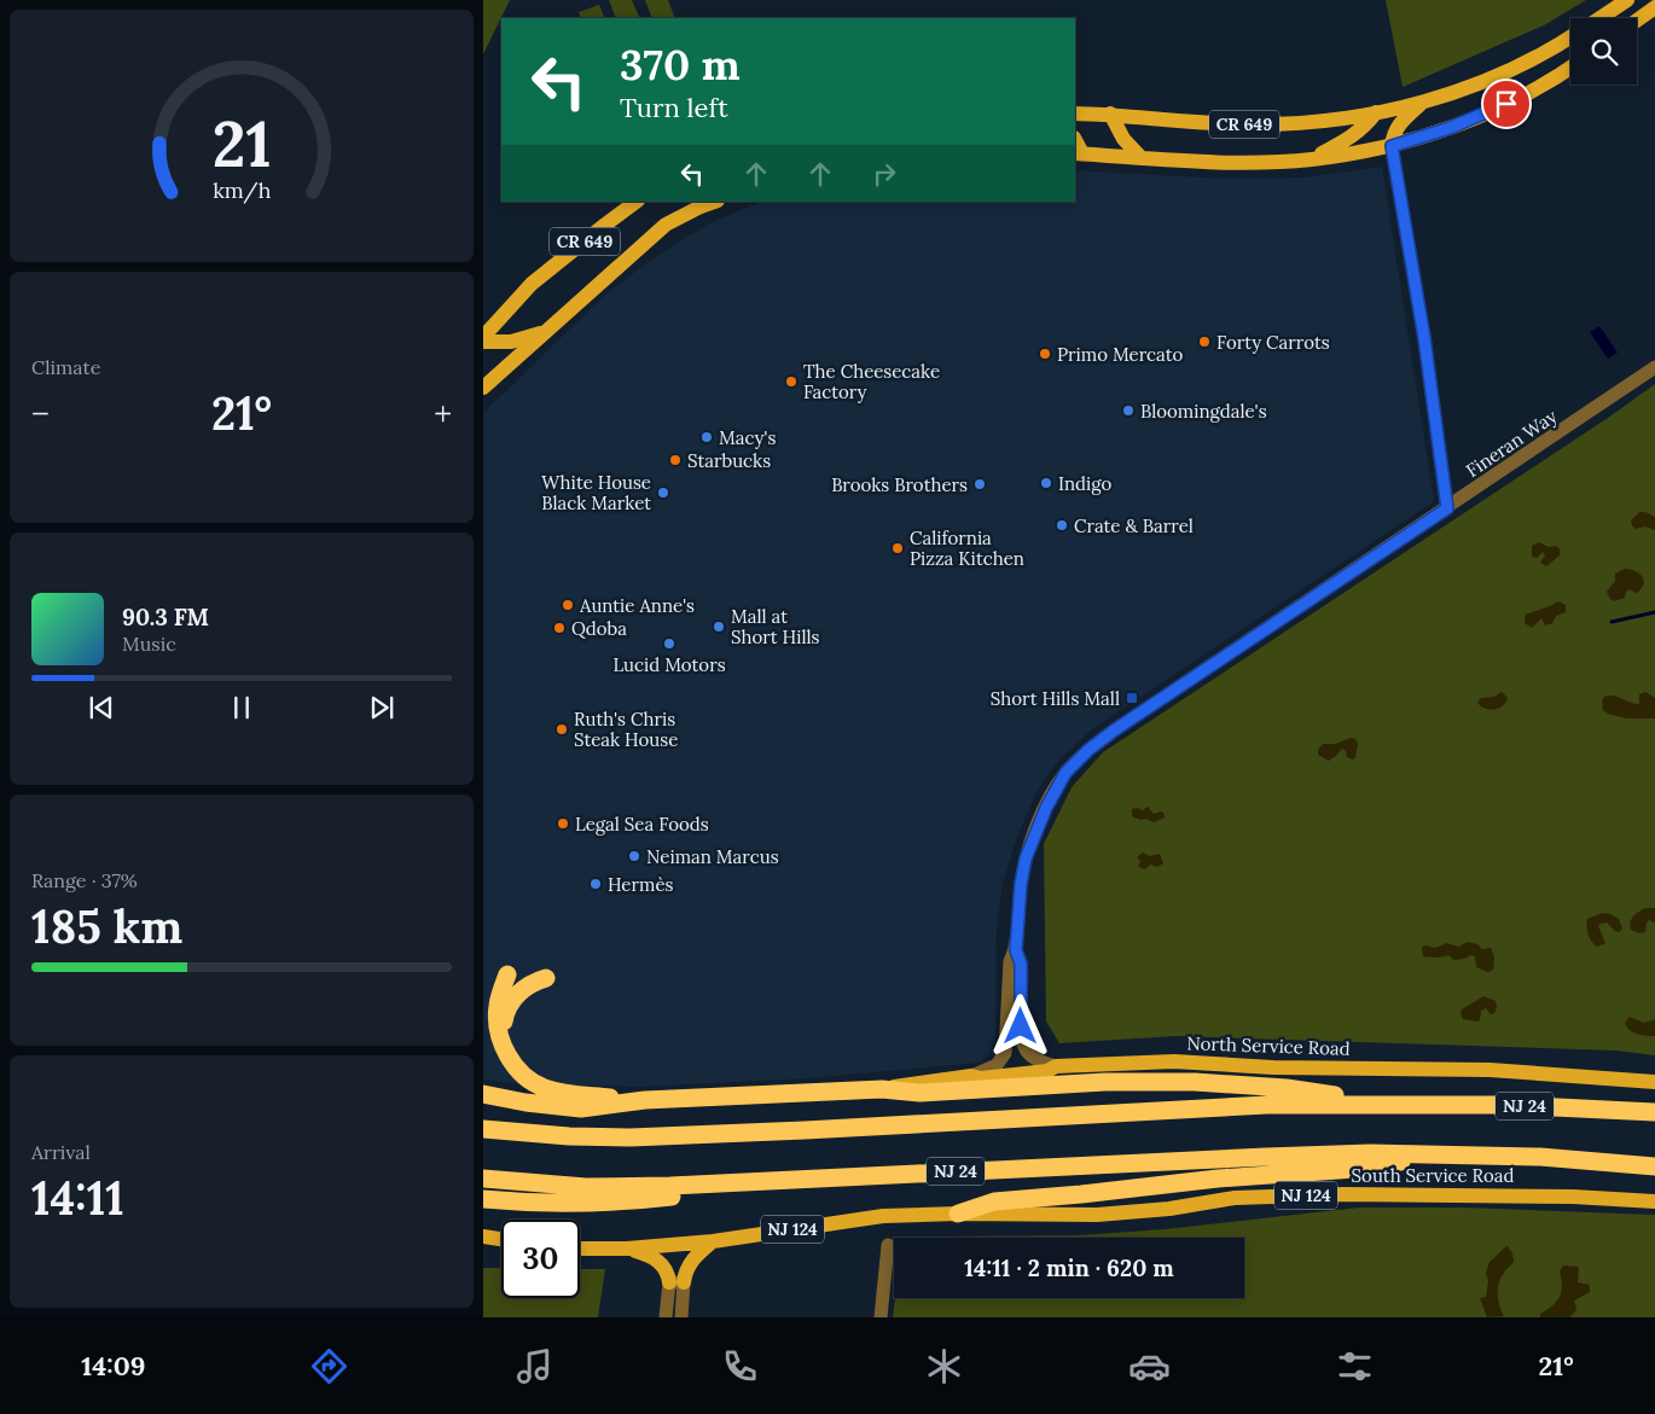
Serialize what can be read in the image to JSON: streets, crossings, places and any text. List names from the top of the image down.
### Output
{
  "streets": {
    "highway": ["NJ 24"],
    "main road": [
      "CR 649",
      "North Service Road",
      "South Service Road",
      "NJ 124"
    ],
    "street": ["Fineran Way"]
  },
  "crossings": [
    ["Fineran Way", "North Service Road"],
    ["South Service Road", "NJ 124"]
  ],
  "places": {
    "other": [
      "Forty Carrots",
      "Primo Mercato",
      "The Cheesecake Factory",
      "Bloomingdale's",
      "Macy's",
      "Starbucks",
      "Indigo",
      "Brooks Brothers",
      "White House Black Market",
      "Crate & Barrel",
      "California Pizza Kitchen",
      "Auntie Anne's",
      "Mall at Short Hills",
      "Qdoba",
      "Lucid Motors",
      "Ruth's Chris Steak House",
      "Legal Sea Foods",
      "Neiman Marcus",
      "Hermès"
    ],
    "transit": ["Short Hills Mall"]
  },
  "page": {
    "turn": ["370 m", "Turn left"],
    "tile": [
      "Climate",
      ["Range · 37%", "185 km"],
      ["Arrival", "14:11"]
    ],
    "heat": ["−", "21°", "+"],
    "song": ["90.3 FM", "Music"],
    "limit": "30",
    "trip": "14:11 · 2 min · 620 m",
    "tabs": ["14:09", "21°"],
    "gauge": ["21", "km/h"]
  }
}
